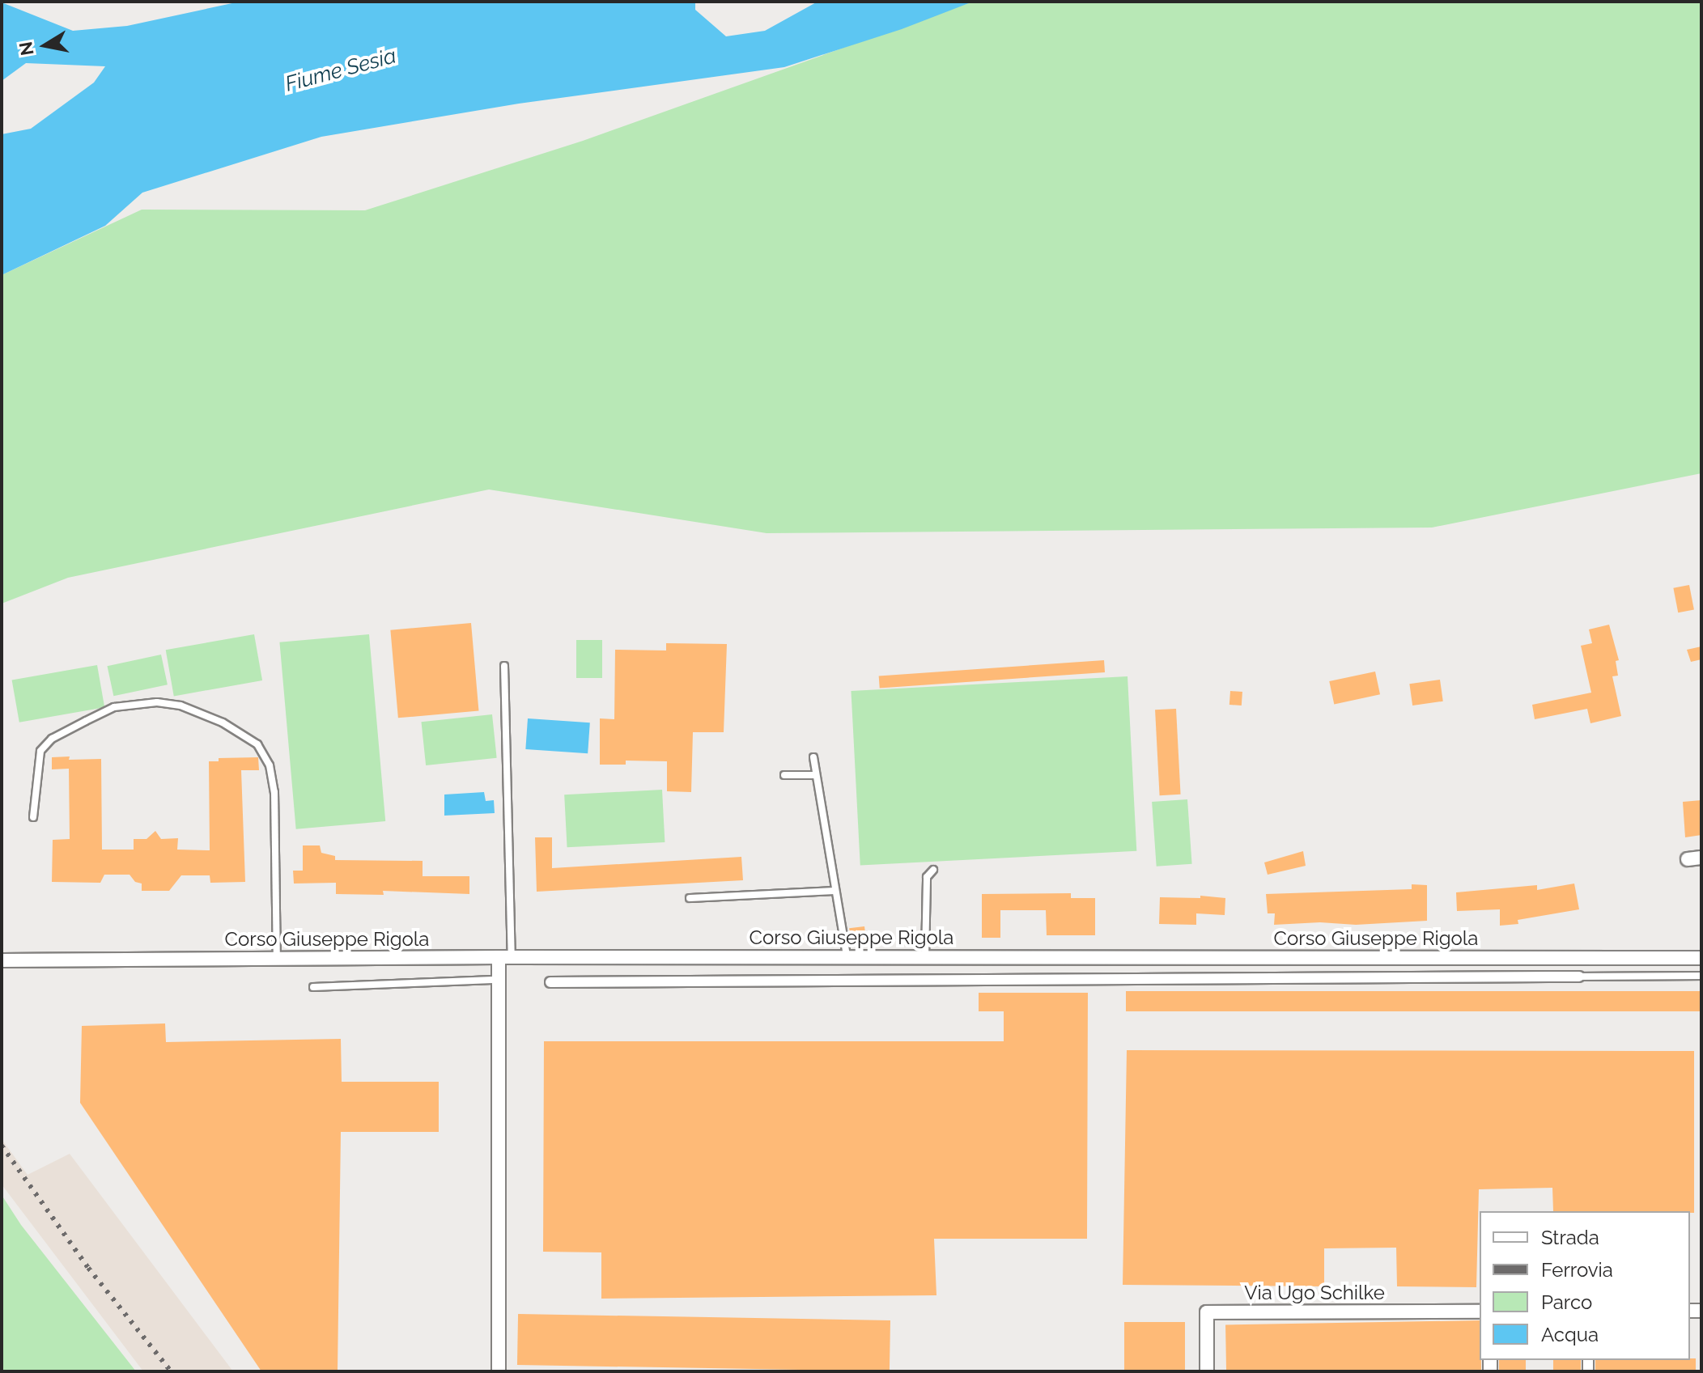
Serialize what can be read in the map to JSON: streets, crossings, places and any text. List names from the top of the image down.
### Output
{
  "streets": {
    "street": ["Corso Giuseppe Rigola", "Via Ugo Schilke"]
  },
  "water": ["Fiume Sesia"],
  "legend": [
    "Strada",
    "Ferrovia",
    "Parco",
    "Acqua"
  ],
  "north": "left"
}
